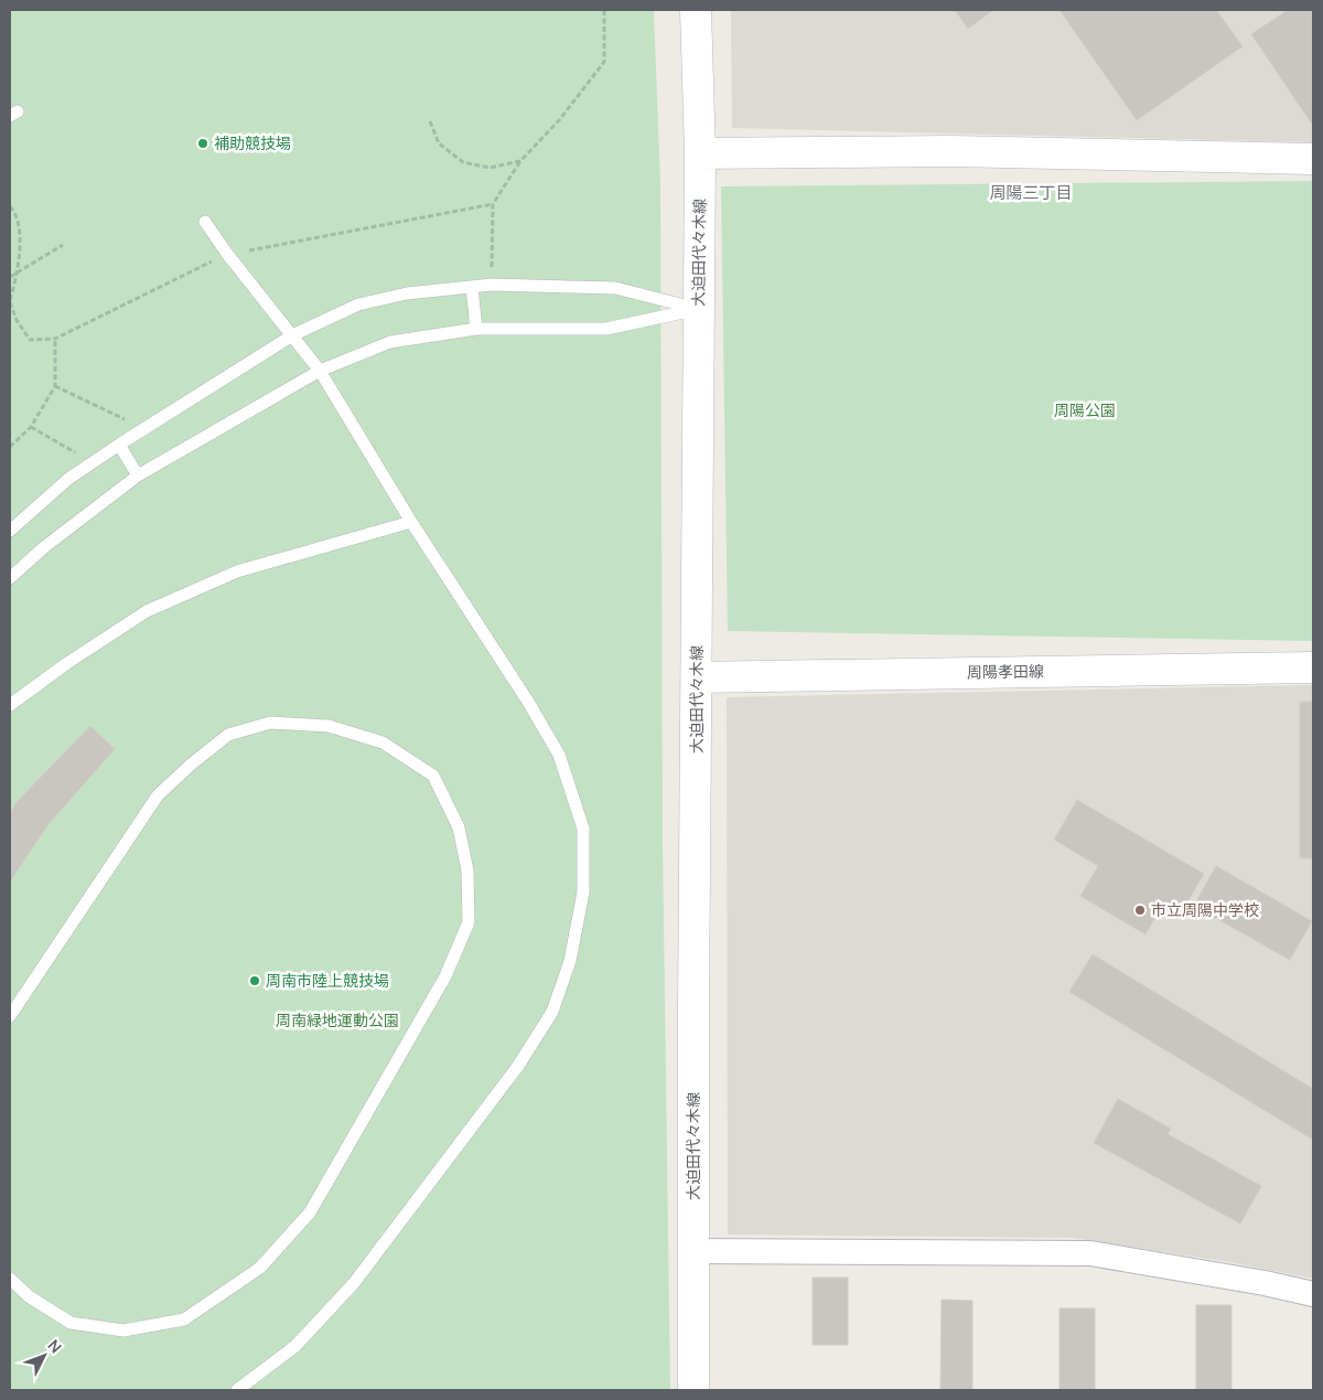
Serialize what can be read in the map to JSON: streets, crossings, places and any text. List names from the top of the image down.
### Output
{
  "streets": {
    "street": ["大迫田代々木線", "周陽孝田線"]
  },
  "crossings": [
    ["大迫田代々木線", "周陽孝田線"]
  ],
  "districts": ["周陽三丁目"],
  "parks": ["周陽公園", "周南緑地運動公園"],
  "places": ["補助競技場", "市立周陽中学校", "周南市陸上競技場"],
  "north": "top right"
}
